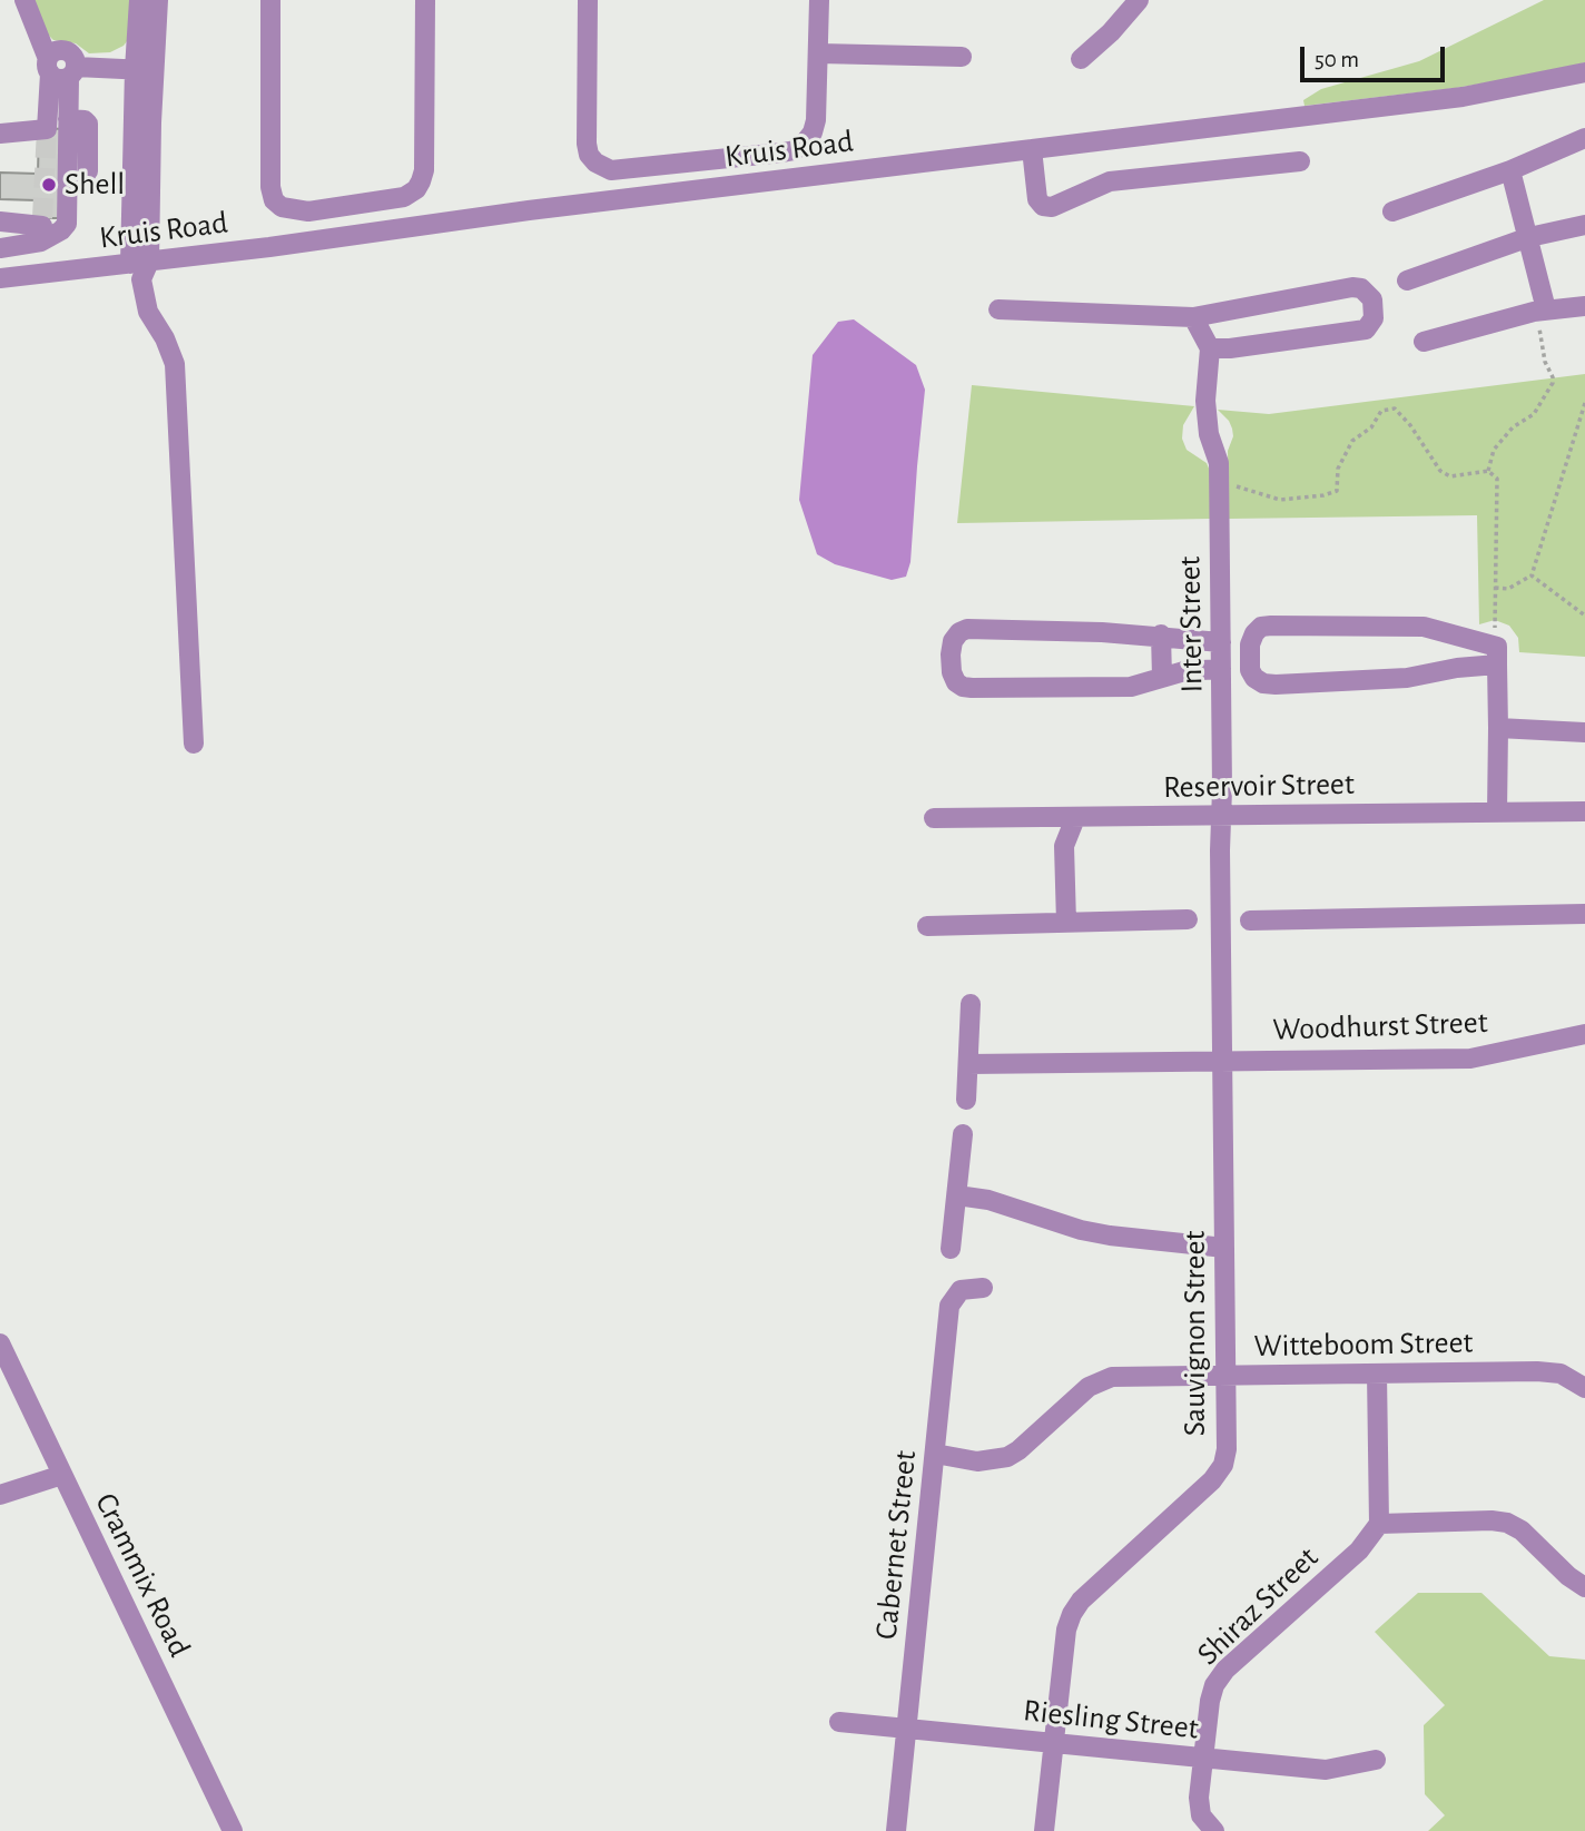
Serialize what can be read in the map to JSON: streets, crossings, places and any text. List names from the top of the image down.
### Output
{
  "streets": {
    "street": [
      "Kruis Road",
      "Inter Street",
      "Reservoir Street",
      "Woodhurst Street",
      "Sauvignon Street",
      "Witteboom Street",
      "Cabernet Street",
      "Crammix Road",
      "Shiraz Street",
      "Riesling Street"
    ]
  },
  "crossings": [
    ["Inter Street", "Reservoir Street"],
    ["Inter Street", "Sauvignon Street"],
    ["Reservoir Street", "Sauvignon Street"],
    ["Woodhurst Street", "Sauvignon Street"],
    ["Sauvignon Street", "Witteboom Street"],
    ["Sauvignon Street", "Riesling Street"],
    ["Witteboom Street", "Cabernet Street"],
    ["Cabernet Street", "Riesling Street"],
    ["Shiraz Street", "Riesling Street"]
  ],
  "places": ["Shell"],
  "scale_bar": "50 m"
}
